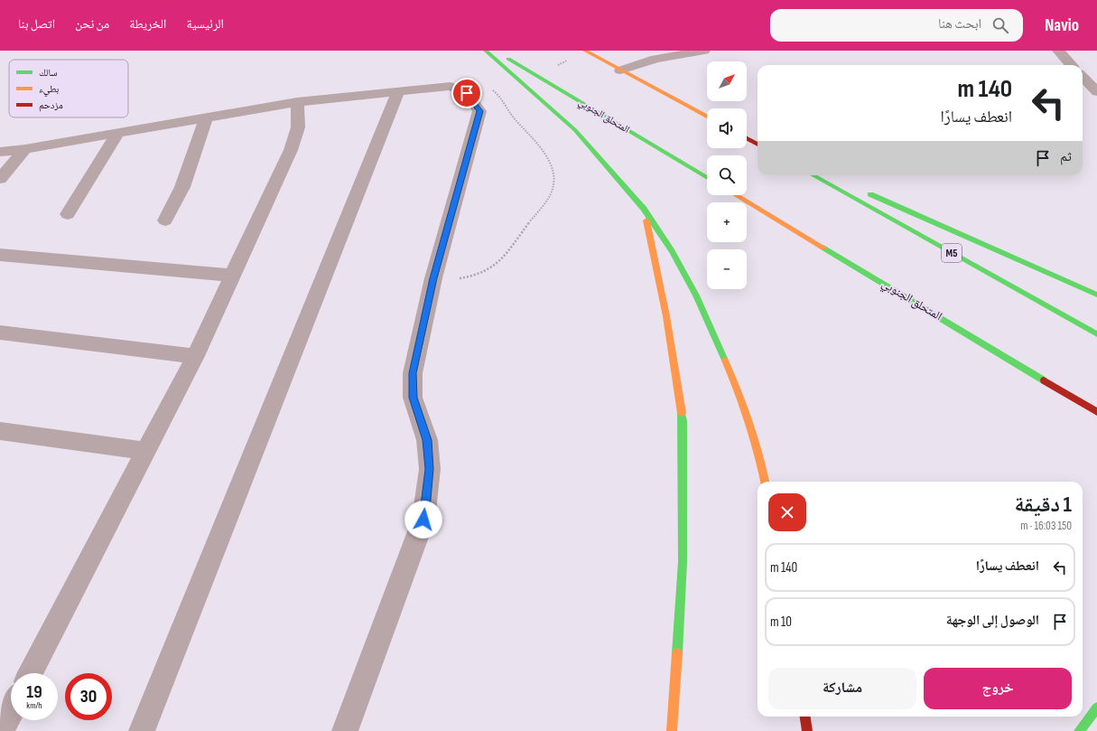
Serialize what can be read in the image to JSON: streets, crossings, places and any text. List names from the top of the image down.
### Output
{
  "streets": {
    "highway": ["المتحلق الجنوبي", "M5"]
  },
  "legend": ["سالك", "بطيء", "مزدحم"],
  "north": "top right",
  "page": {
    "header": "Navio",
    "search": "ابحث هنا",
    "nav": [
      "الرئيسية",
      "الخريطة",
      "من نحن",
      "اتصل بنا"
    ],
    "map_buttons": ["+", "−"],
    "turn": ["140 m", "انعطف يسارًا"],
    "then": "ثم",
    "heading": ["1 دقيقة", "150 m · 16:03"],
    "list": [
      {
        "name": "انعطف يسارًا",
        "value": "140 m"
      },
      {
        "name": "الوصول إلى الوجهة",
        "value": "10 m"
      }
    ],
    "buttons": ["خروج", "مشاركة"],
    "speed": "19 km/h",
    "limit": "30"
  }
}
